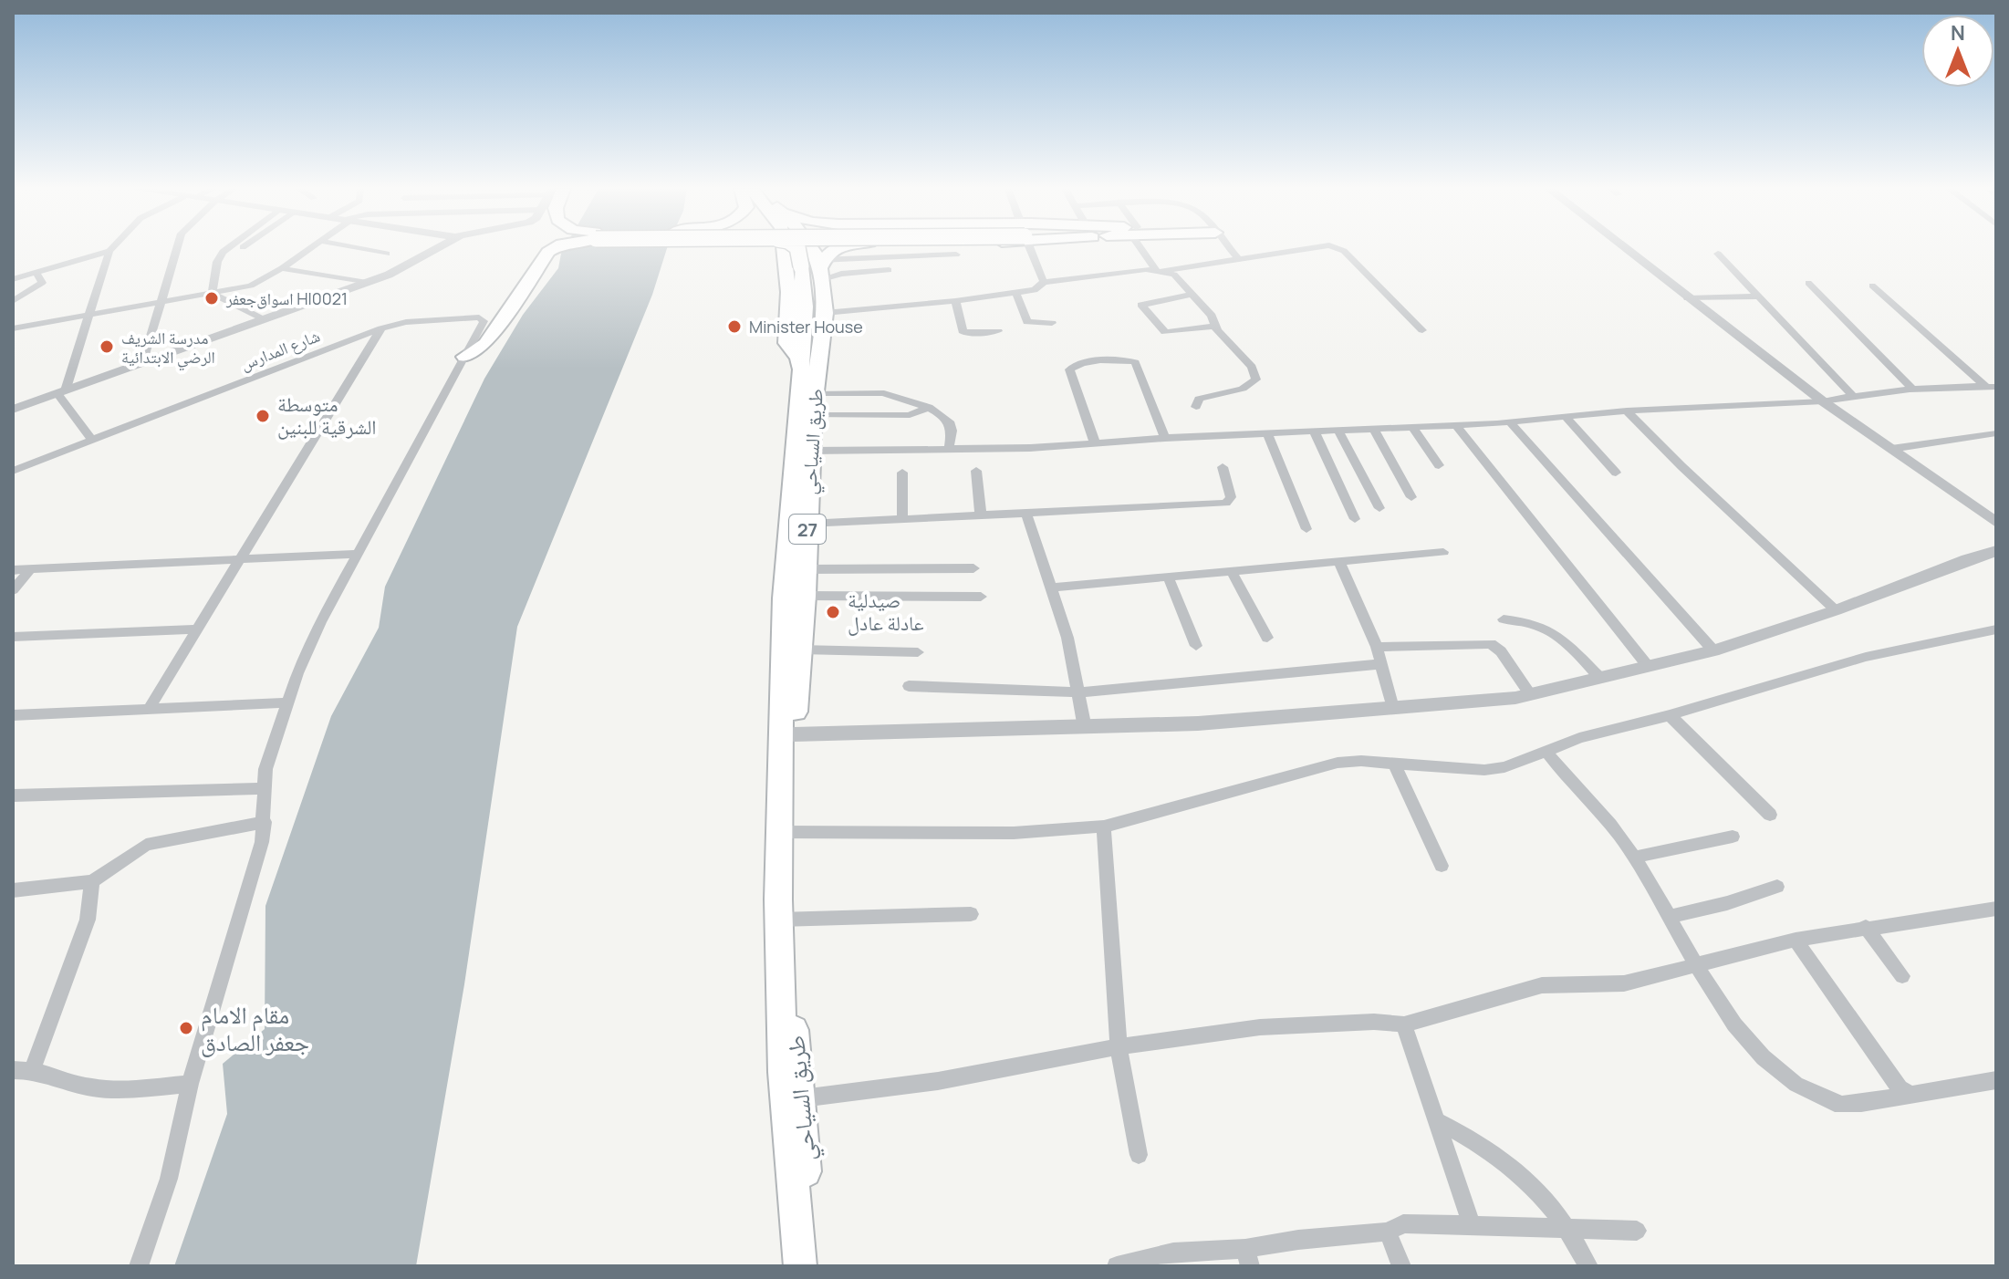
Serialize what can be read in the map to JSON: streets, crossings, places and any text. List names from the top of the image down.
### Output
{
  "streets": {
    "main road": ["طريق السياحي", "27"],
    "street": ["شارع المدارس"]
  },
  "places": [
    "اسواق‌جعفر Hl0021",
    "Minister House",
    "مدرسة الشريف الرضي الابتدائية",
    "متوسطة الشرقية للبنين",
    "صيدلية عادلة عادل",
    "مقام الامام جعفر الصادق"
  ],
  "north": "top"
}
